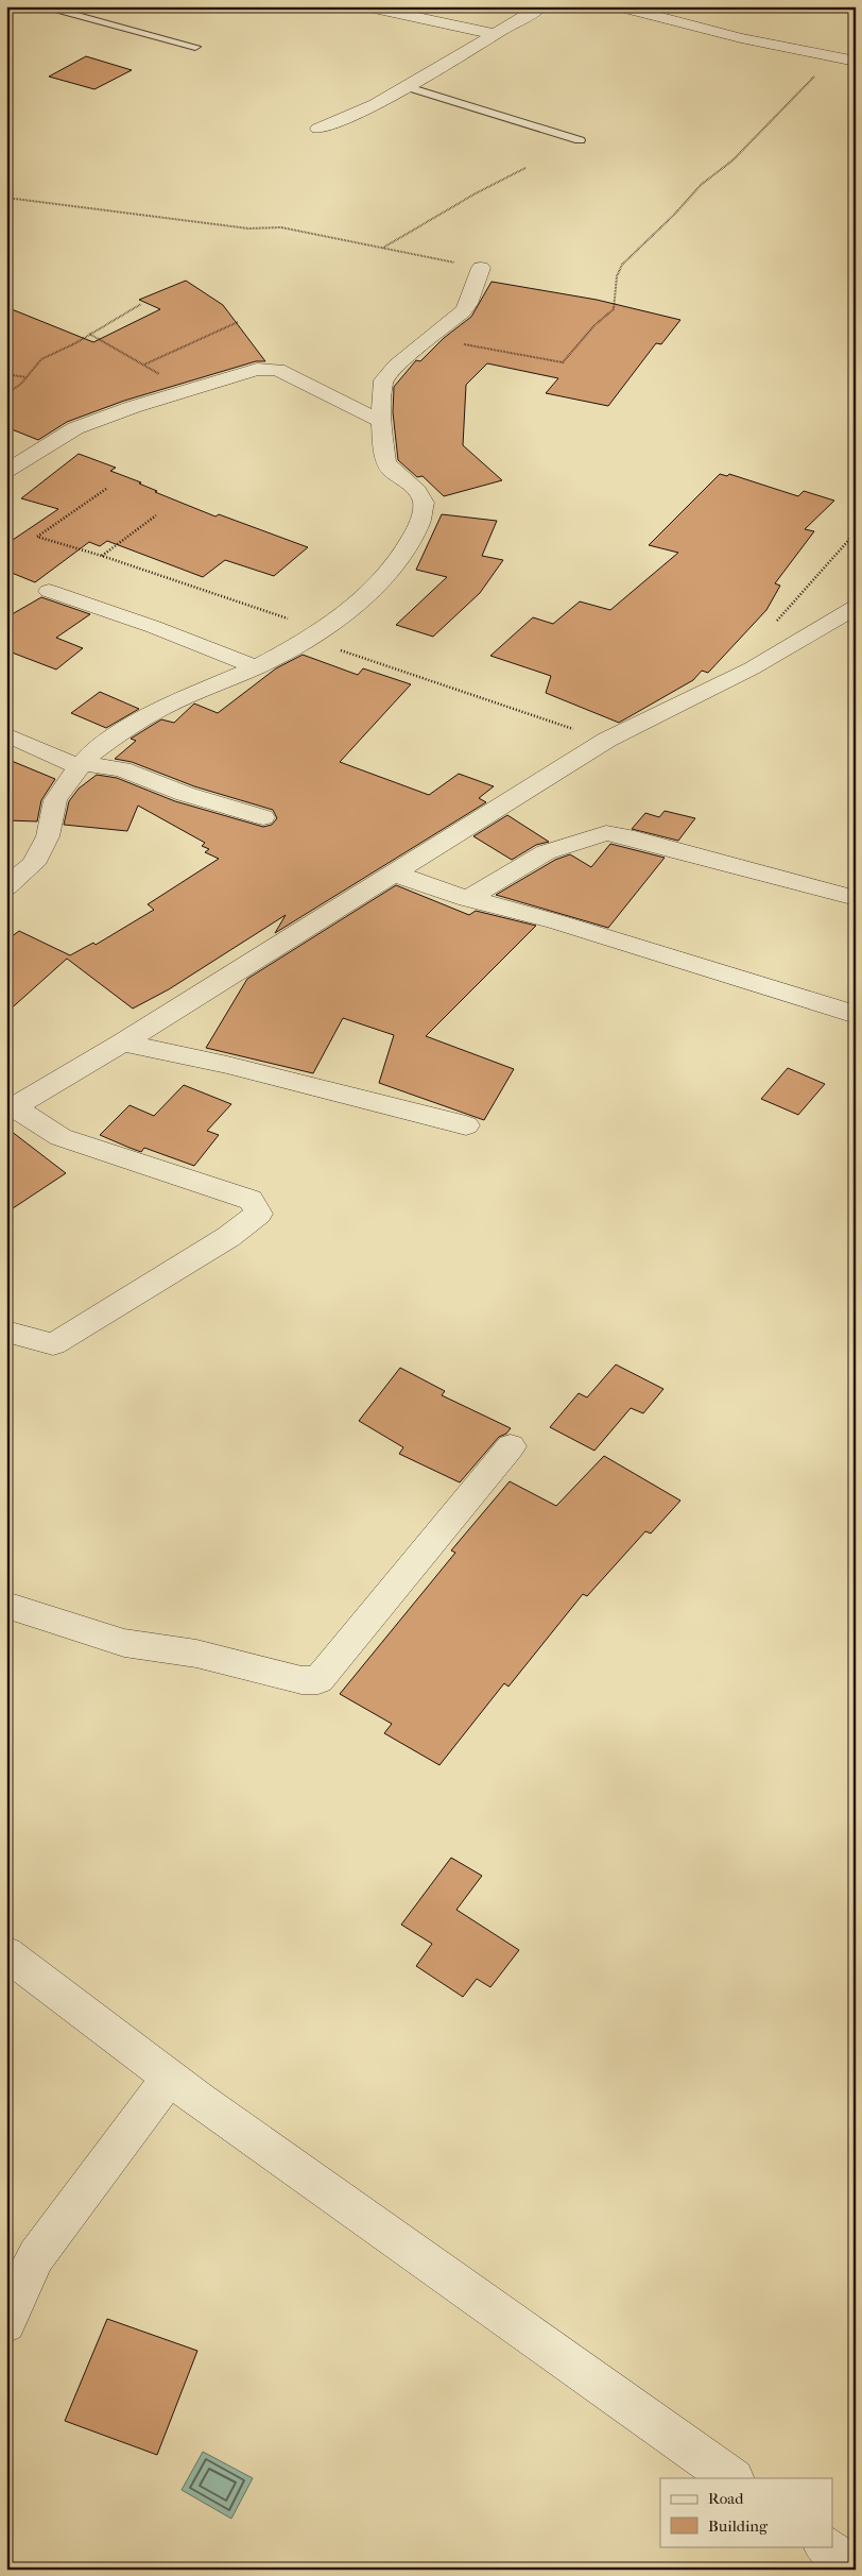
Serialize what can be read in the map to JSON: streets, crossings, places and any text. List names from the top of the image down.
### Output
{
  "legend": ["Road", "Building"]
}
